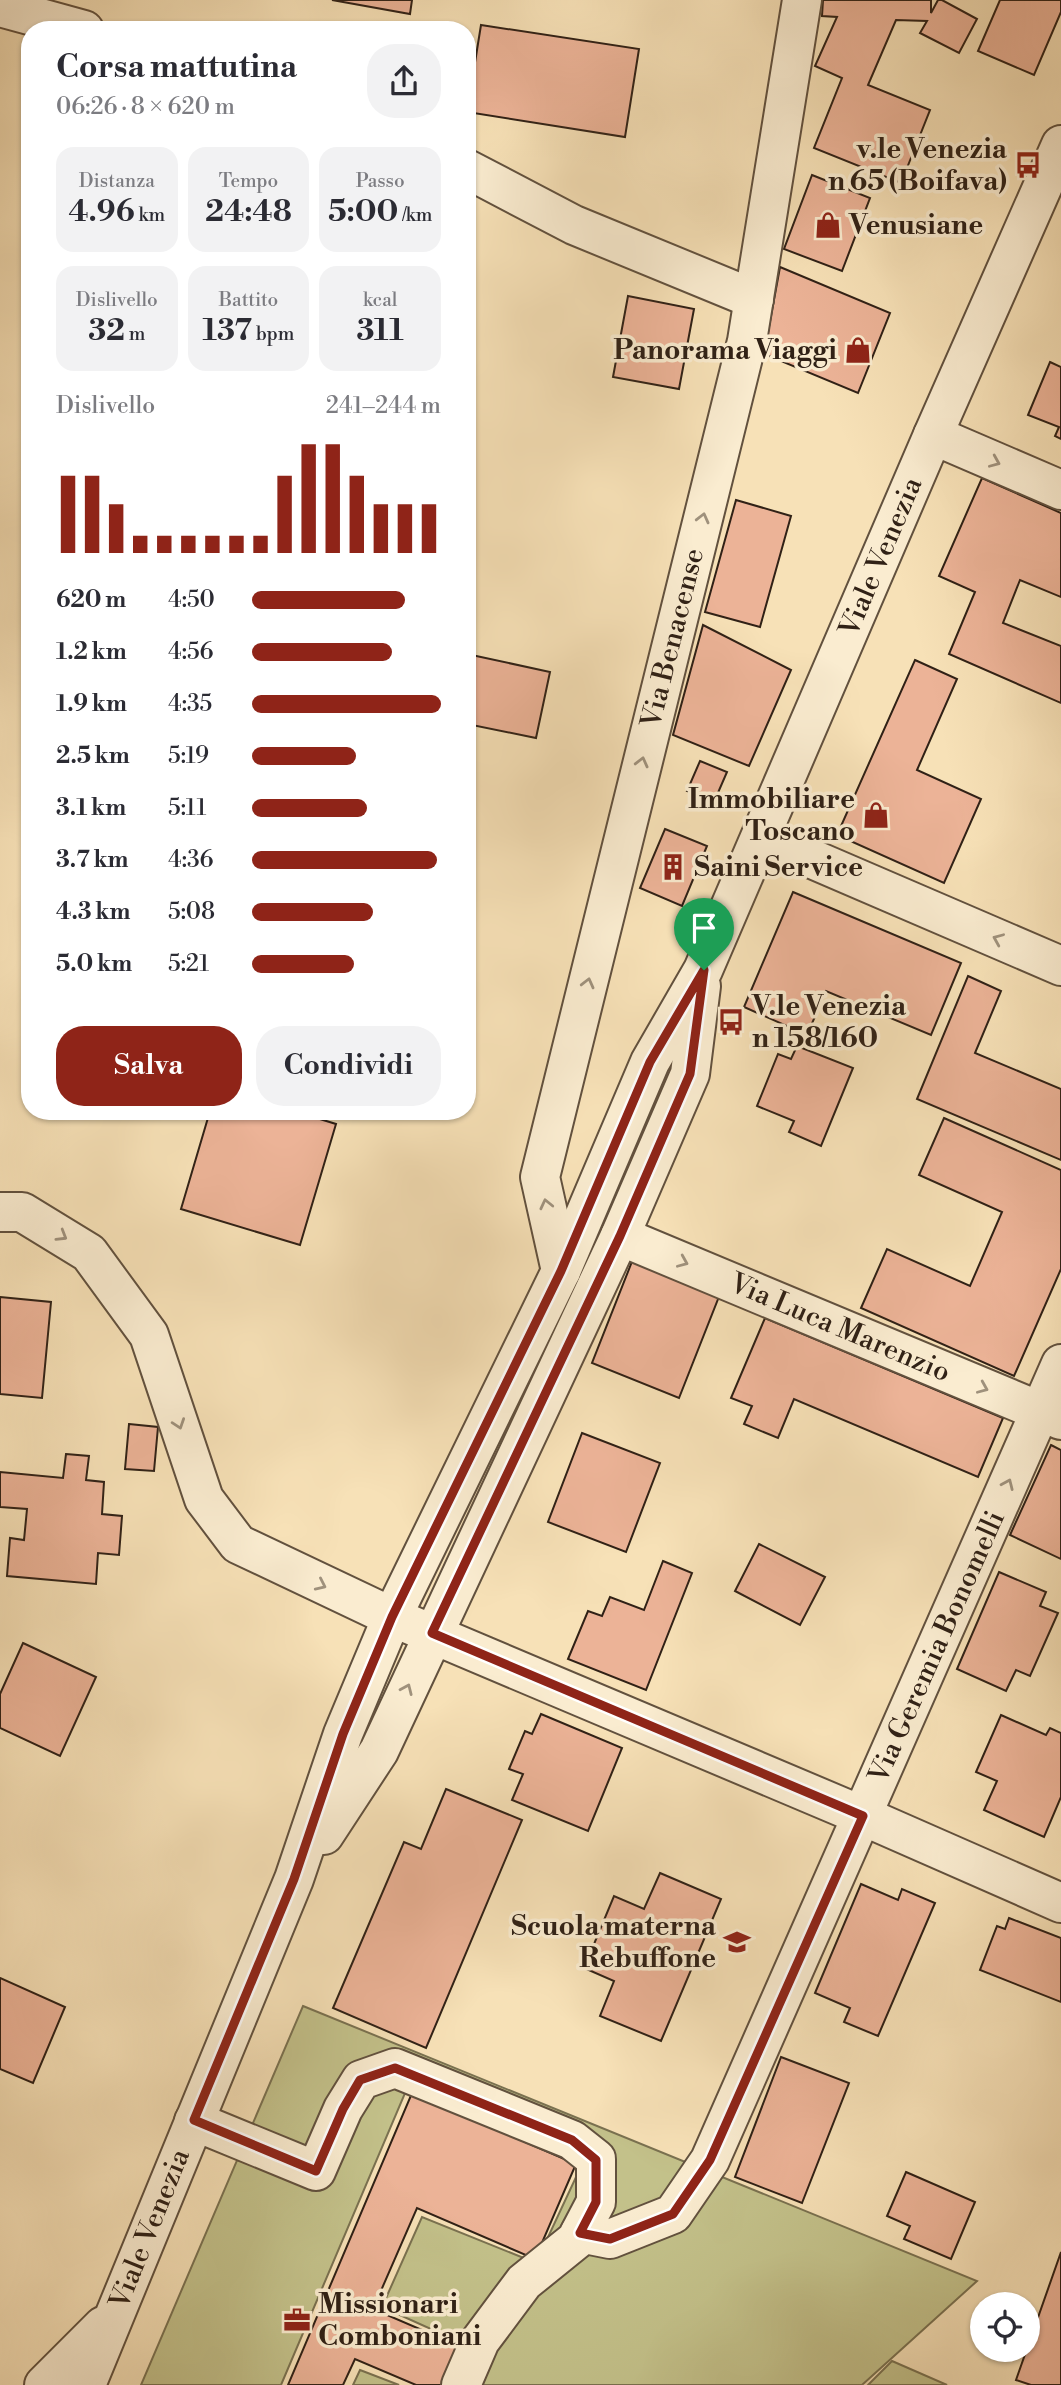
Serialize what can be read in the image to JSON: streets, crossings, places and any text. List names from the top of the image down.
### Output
{
  "streets": {
    "street": [
      "Viale Venezia",
      "Via Benacense",
      "Via Luca Marenzio",
      "Via Geremia Bonomelli"
    ]
  },
  "crossings": [
    ["Viale Venezia", "Via Benacense"],
    ["Viale Venezia", "Via Luca Marenzio"],
    ["Via Luca Marenzio", "Via Geremia Bonomelli"]
  ],
  "one_way": ["Via Benacense", "Via Luca Marenzio", "Via Geremia Bonomelli"],
  "places": {
    "bus stop": ["v.le Venezia n 65 (Boifava)", "V.le Venezia n 158/160"],
    "shop": ["Venusiane", "Panorama Viaggi", "Immobiliare Toscano"],
    "building": ["Saini Service"],
    "school or university": ["Scuola materna Rebuffone"],
    "office": ["Missionari Comboniani"]
  },
  "page": {
    "heading": ["Corsa mattutina", "06:26 · 8 × 620 m"],
    "stats": [
      ["Distanza", "4.96 km"],
      ["Tempo", "24:48"],
      ["Passo", "5:00 /km"],
      ["Dislivello", "32 m"],
      ["Battito", "137 bpm"],
      ["kcal", "311"]
    ],
    "chart": ["Dislivello", "241–244 m"],
    "list": [
      {
        "name": "620 m",
        "note": "4:50"
      },
      {
        "name": "1.2 km",
        "note": "4:56"
      },
      {
        "name": "1.9 km",
        "note": "4:35"
      },
      {
        "name": "2.5 km",
        "note": "5:19"
      },
      {
        "name": "3.1 km",
        "note": "5:11"
      },
      {
        "name": "3.7 km",
        "note": "4:36"
      },
      {
        "name": "4.3 km",
        "note": "5:08"
      },
      {
        "name": "5.0 km",
        "note": "5:21"
      }
    ],
    "buttons": ["Salva", "Condividi"]
  }
}
